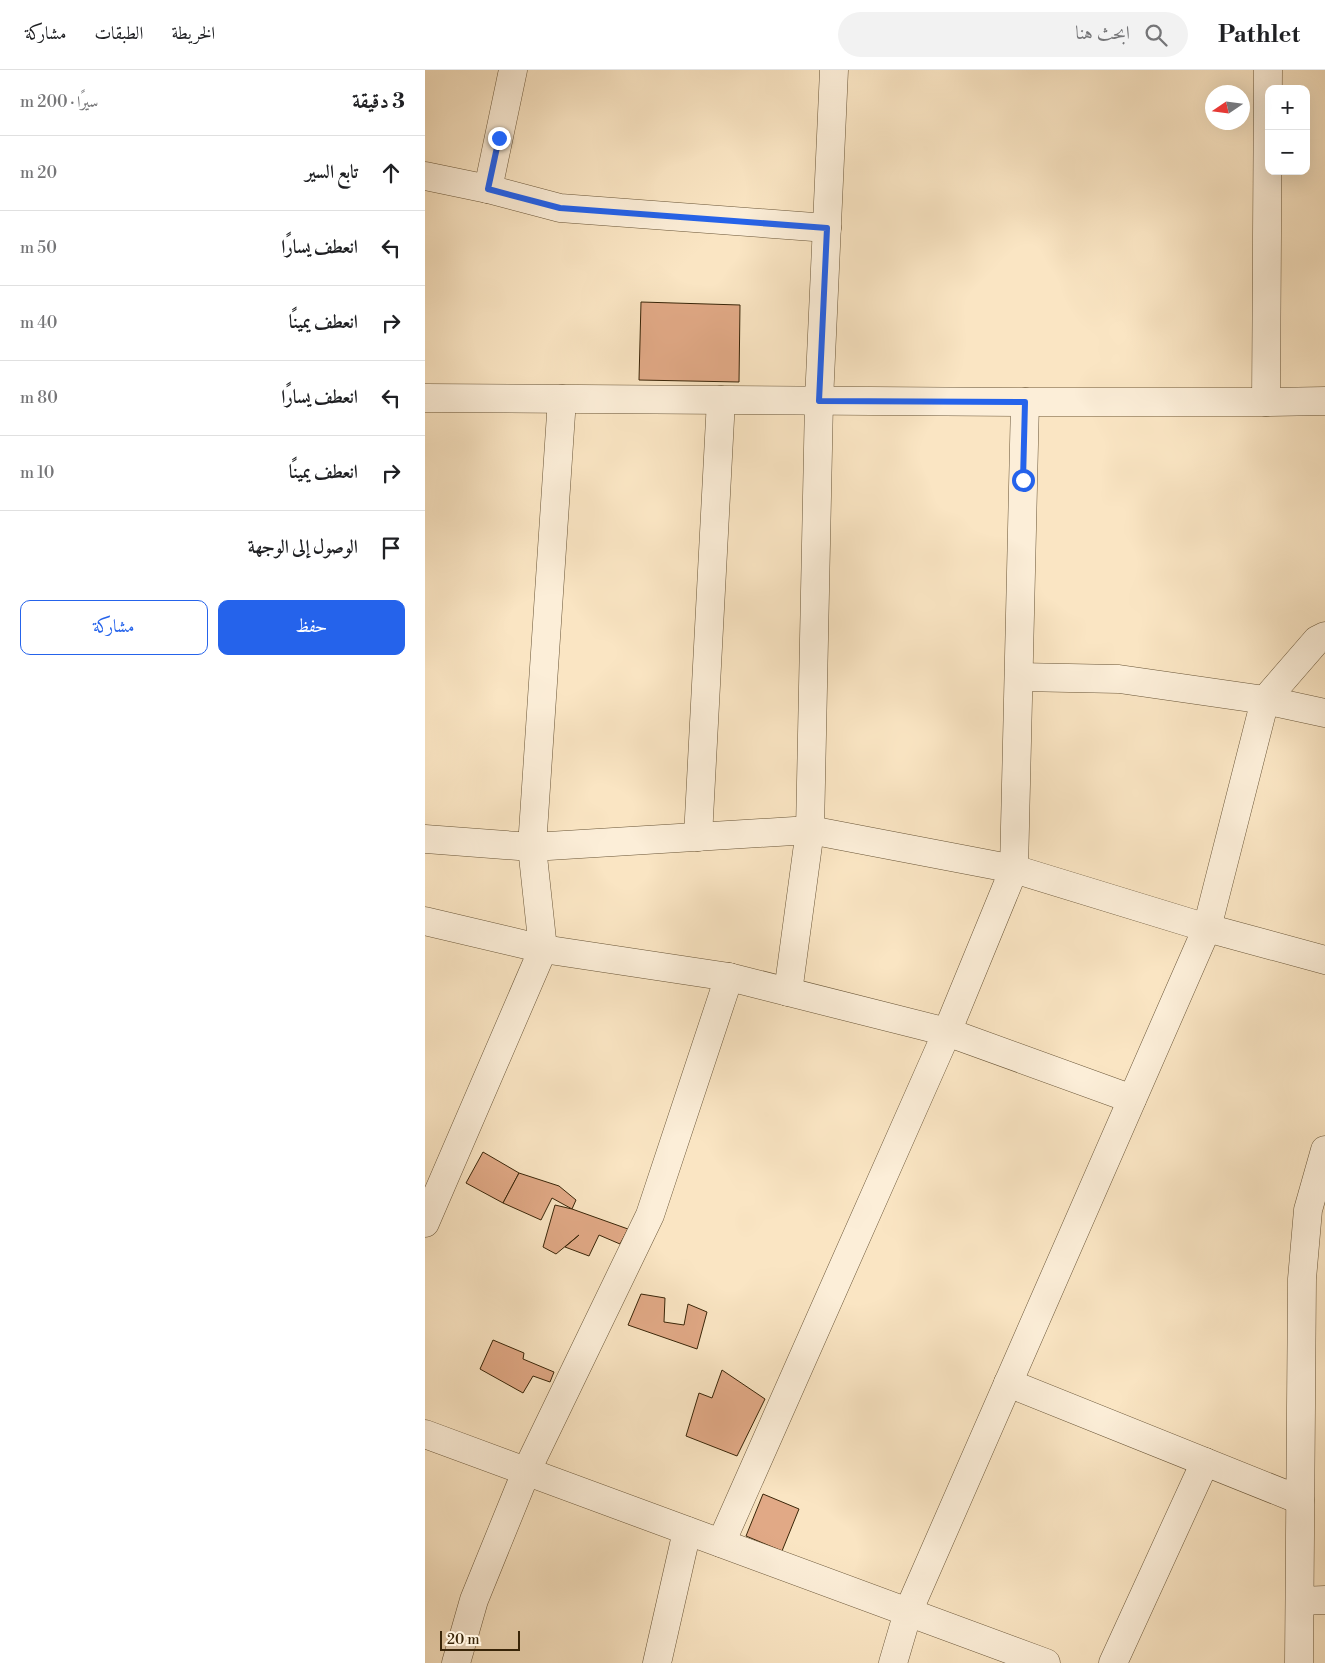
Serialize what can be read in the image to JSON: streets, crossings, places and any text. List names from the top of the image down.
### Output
{
  "scale_bar": "20 m",
  "north": "left",
  "page": {
    "header": "Pathlet",
    "search": "ابحث هنا",
    "nav": ["الخريطة", "الطبقات", "مشاركة"],
    "heading": ["3 دقيقة", "سيرًا · 200 m"],
    "map_buttons": ["+", "−"],
    "list": [
      ["تابع السير", "20 m"],
      ["انعطف يسارًا", "50 m"],
      ["انعطف يمينًا", "40 m"],
      ["انعطف يسارًا", "80 m"],
      ["انعطف يمينًا", "10 m"],
      "الوصول إلى الوجهة"
    ],
    "buttons": ["حفظ", "مشاركة"],
    "scale": "20 m"
  }
}
